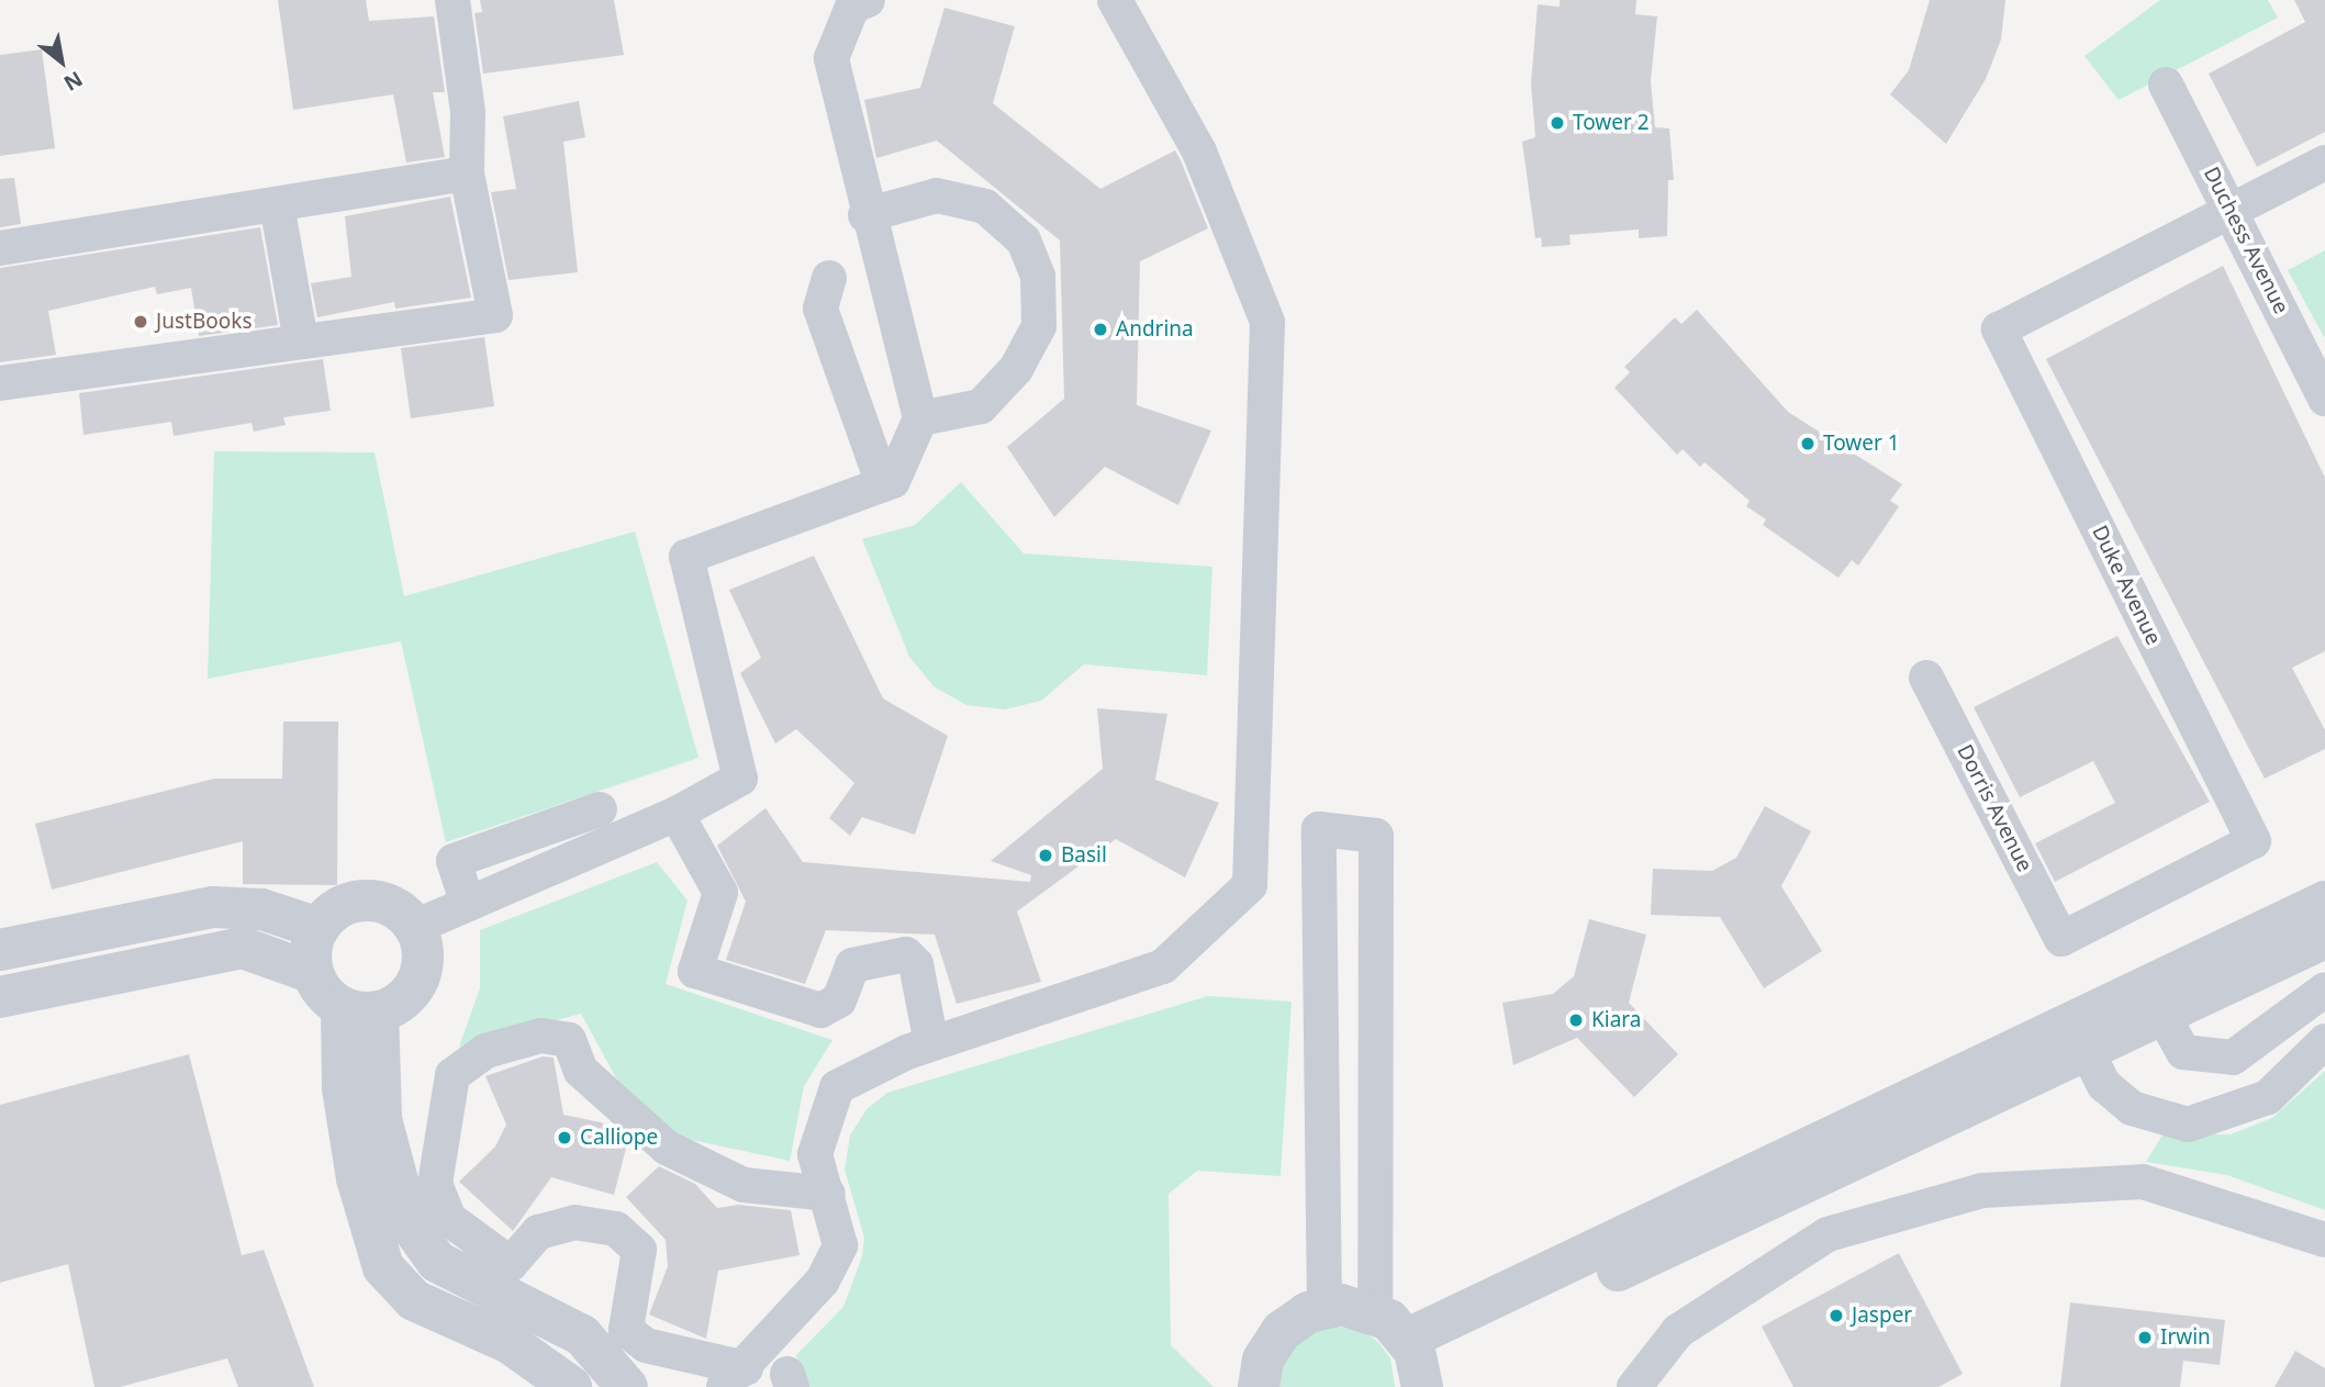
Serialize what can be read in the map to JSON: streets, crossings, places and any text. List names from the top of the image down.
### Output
{
  "streets": {
    "street": ["Duchess Avenue", "Duke Avenue", "Dorris Avenue"]
  },
  "crossings": [
    ["Duchess Avenue", "Duke Avenue"],
    ["Duke Avenue", "Dorris Avenue"]
  ],
  "places": [
    "Tower 2",
    "JustBooks",
    "Andrina",
    "Tower 1",
    "Basil",
    "Kiara",
    "Calliope",
    "Jasper",
    "Irwin"
  ],
  "north": "bottom right"
}
